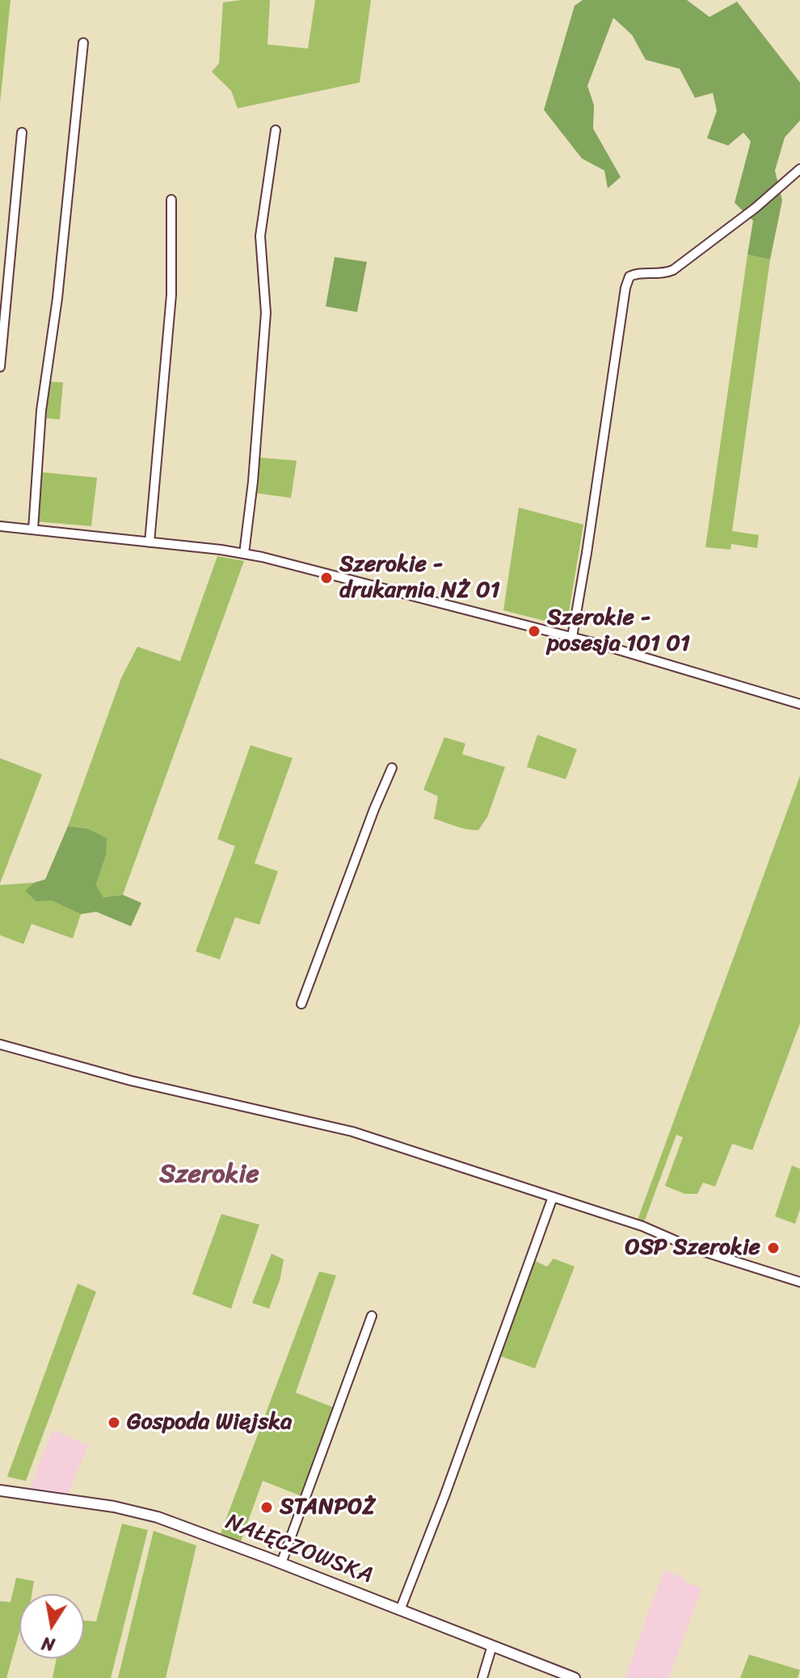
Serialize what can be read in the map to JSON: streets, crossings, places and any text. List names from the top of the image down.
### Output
{
  "streets": {
    "main road": ["NAŁĘCZOWSKA"]
  },
  "districts": ["Szerokie"],
  "places": [
    "Szerokie - drukarnia NŻ 01",
    "Szerokie - posesja 101 01",
    "OSP Szerokie",
    "Gospoda Wiejska",
    "STANPOŻ"
  ],
  "north": "bottom"
}
